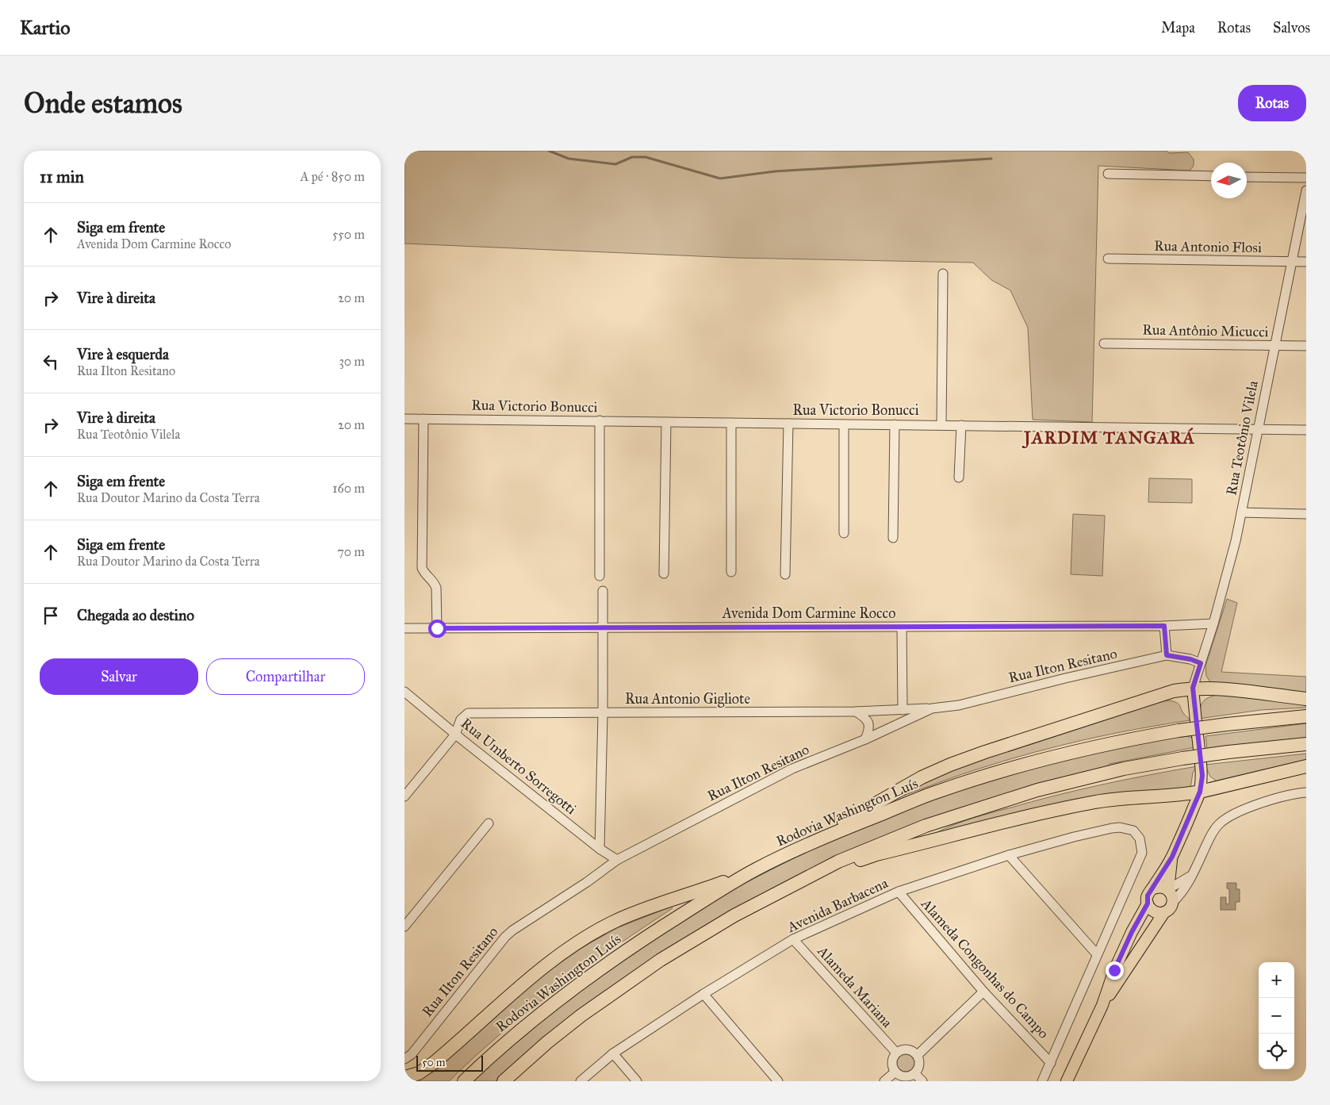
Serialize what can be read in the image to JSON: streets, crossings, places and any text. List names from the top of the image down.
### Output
{
  "streets": {
    "highway": ["Rodovia Washington Luís"],
    "street": [
      "Rua Antonio Flosi",
      "Rua Antônio Micucci",
      "Rua Victorio Bonucci",
      "Rua Teotônio Vilela",
      "Avenida Dom Carmine Rocco",
      "Rua Ilton Resitano",
      "Rua Antonio Gigliote",
      "Rua Umberto Sorregotti",
      "Avenida Barbacena",
      "Alameda Congonhas do Campo",
      "Alameda Mariana"
    ]
  },
  "crossings": [
    ["Rua Antonio Flosi", "Rua Teotônio Vilela"],
    ["Rua Antônio Micucci", "Rua Teotônio Vilela"],
    ["Rua Victorio Bonucci", "Rua Teotônio Vilela"],
    ["Rua Teotônio Vilela", "Avenida Dom Carmine Rocco"],
    ["Rua Teotônio Vilela", "Rua Ilton Resitano"],
    ["Rua Ilton Resitano", "Rua Antonio Gigliote"],
    ["Rua Ilton Resitano", "Rua Umberto Sorregotti"],
    ["Rua Antonio Gigliote", "Rua Umberto Sorregotti"],
    ["Avenida Barbacena", "Alameda Congonhas do Campo"],
    ["Avenida Barbacena", "Alameda Mariana"]
  ],
  "districts": ["JARDIM TANGARÁ"],
  "scale_bar": "50 m",
  "north": "left",
  "page": {
    "header": "Kartio",
    "nav": ["Mapa", "Rotas", "Salvos"],
    "buttons": [
      "Rotas",
      ["Salvar", "Compartilhar"]
    ],
    "title": "Onde estamos",
    "heading": ["11 min", "A pé · 850 m"],
    "list": [
      ["Siga em frente", "Avenida Dom Carmine Rocco", "550 m"],
      ["Vire à direita", "20 m"],
      ["Vire à esquerda", "Rua Ilton Resitano", "30 m"],
      ["Vire à direita", "Rua Teotônio Vilela", "20 m"],
      ["Siga em frente", "Rua Doutor Marino da Costa Terra", "160 m"],
      ["Siga em frente", "Rua Doutor Marino da Costa Terra", "70 m"],
      "Chegada ao destino"
    ],
    "map_buttons": ["+", "−"],
    "scale": "50 m"
  }
}
